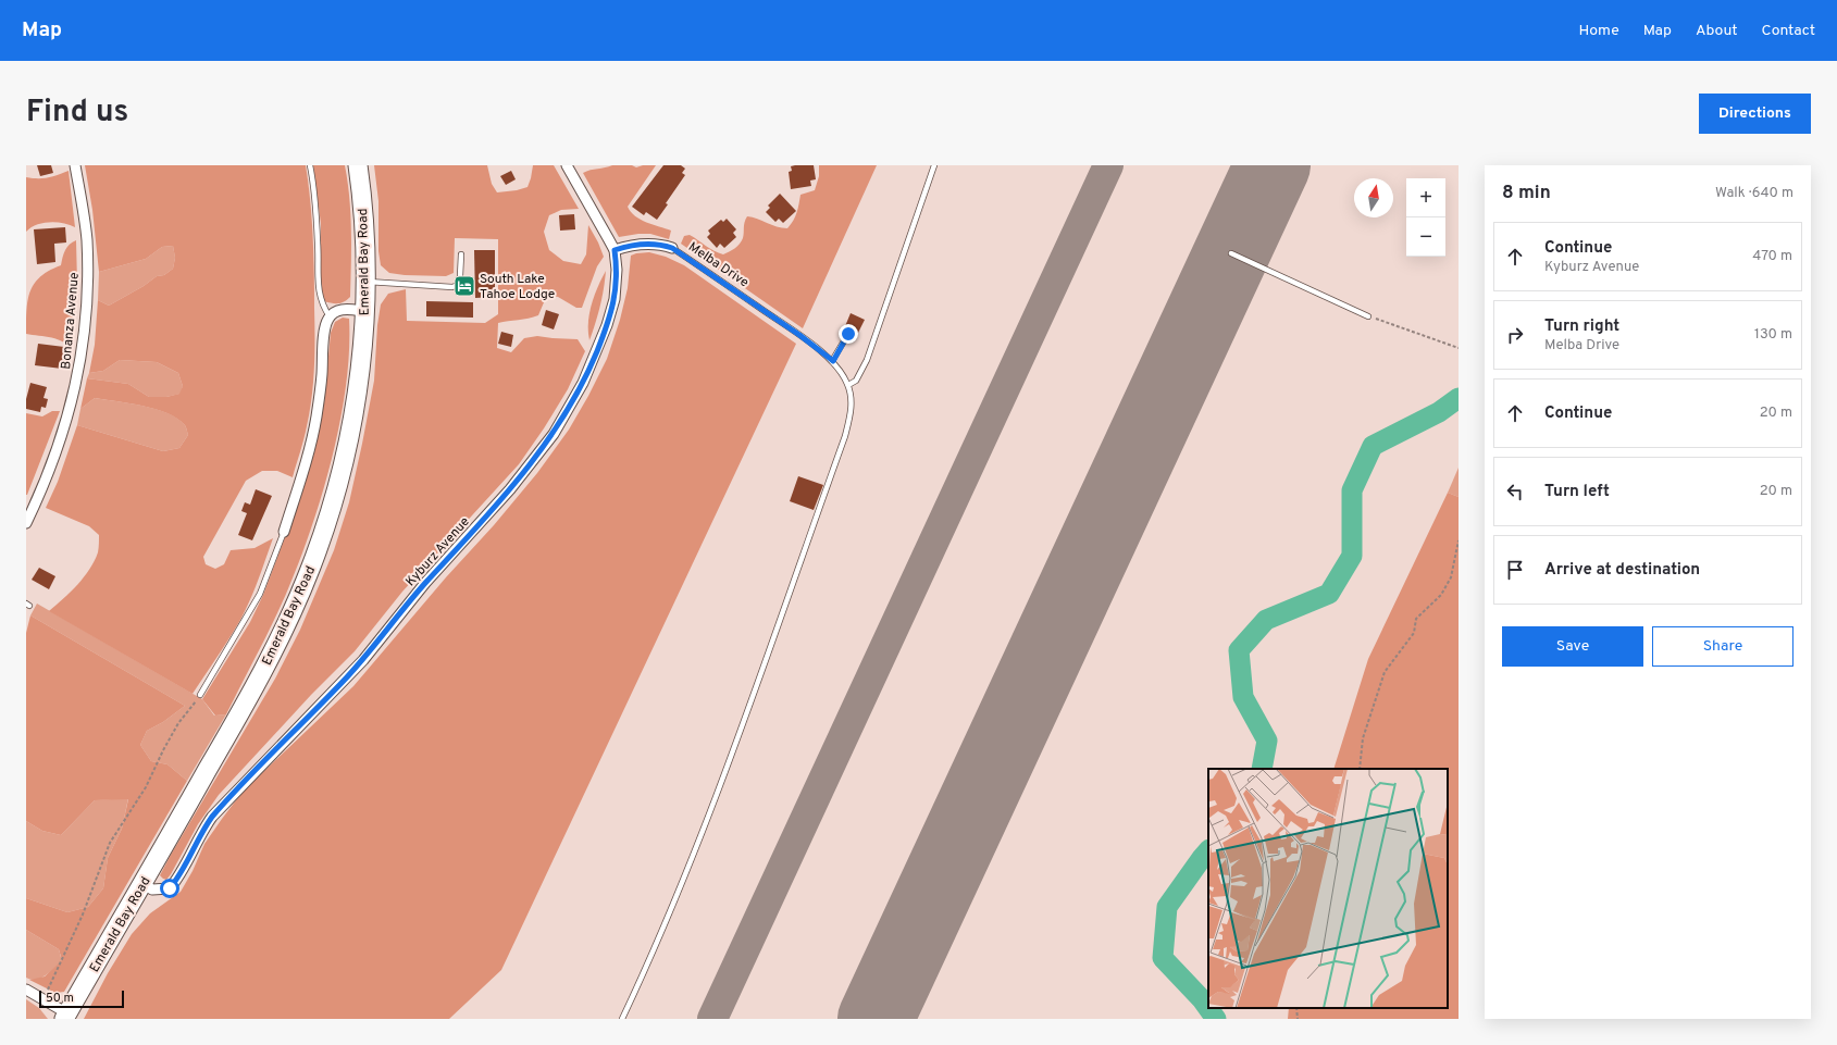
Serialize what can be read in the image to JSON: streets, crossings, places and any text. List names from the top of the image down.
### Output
{
  "streets": {
    "highway": ["Emerald Bay Road"],
    "street": ["Melba Drive", "Bonanza Avenue", "Kyburz Avenue"]
  },
  "crossings": [
    ["Emerald Bay Road", "Kyburz Avenue"],
    ["Melba Drive", "Kyburz Avenue"]
  ],
  "places": {
    "hotel": ["South Lake Tahoe Lodge"]
  },
  "scale_bar": "50 m",
  "north": "top",
  "page": {
    "header": "Map",
    "nav": [
      "Home",
      "Map",
      "About",
      "Contact"
    ],
    "title": "Find us",
    "buttons": [
      "Directions",
      ["Save", "Share"]
    ],
    "heading": ["8 min", "Walk · 640 m"],
    "map_buttons": ["+", "−"],
    "list": [
      ["Continue", "Kyburz Avenue", "470 m"],
      ["Turn right", "Melba Drive", "130 m"],
      ["Continue", "20 m"],
      ["Turn left", "20 m"],
      "Arrive at destination"
    ],
    "scale": "50 m"
  }
}
